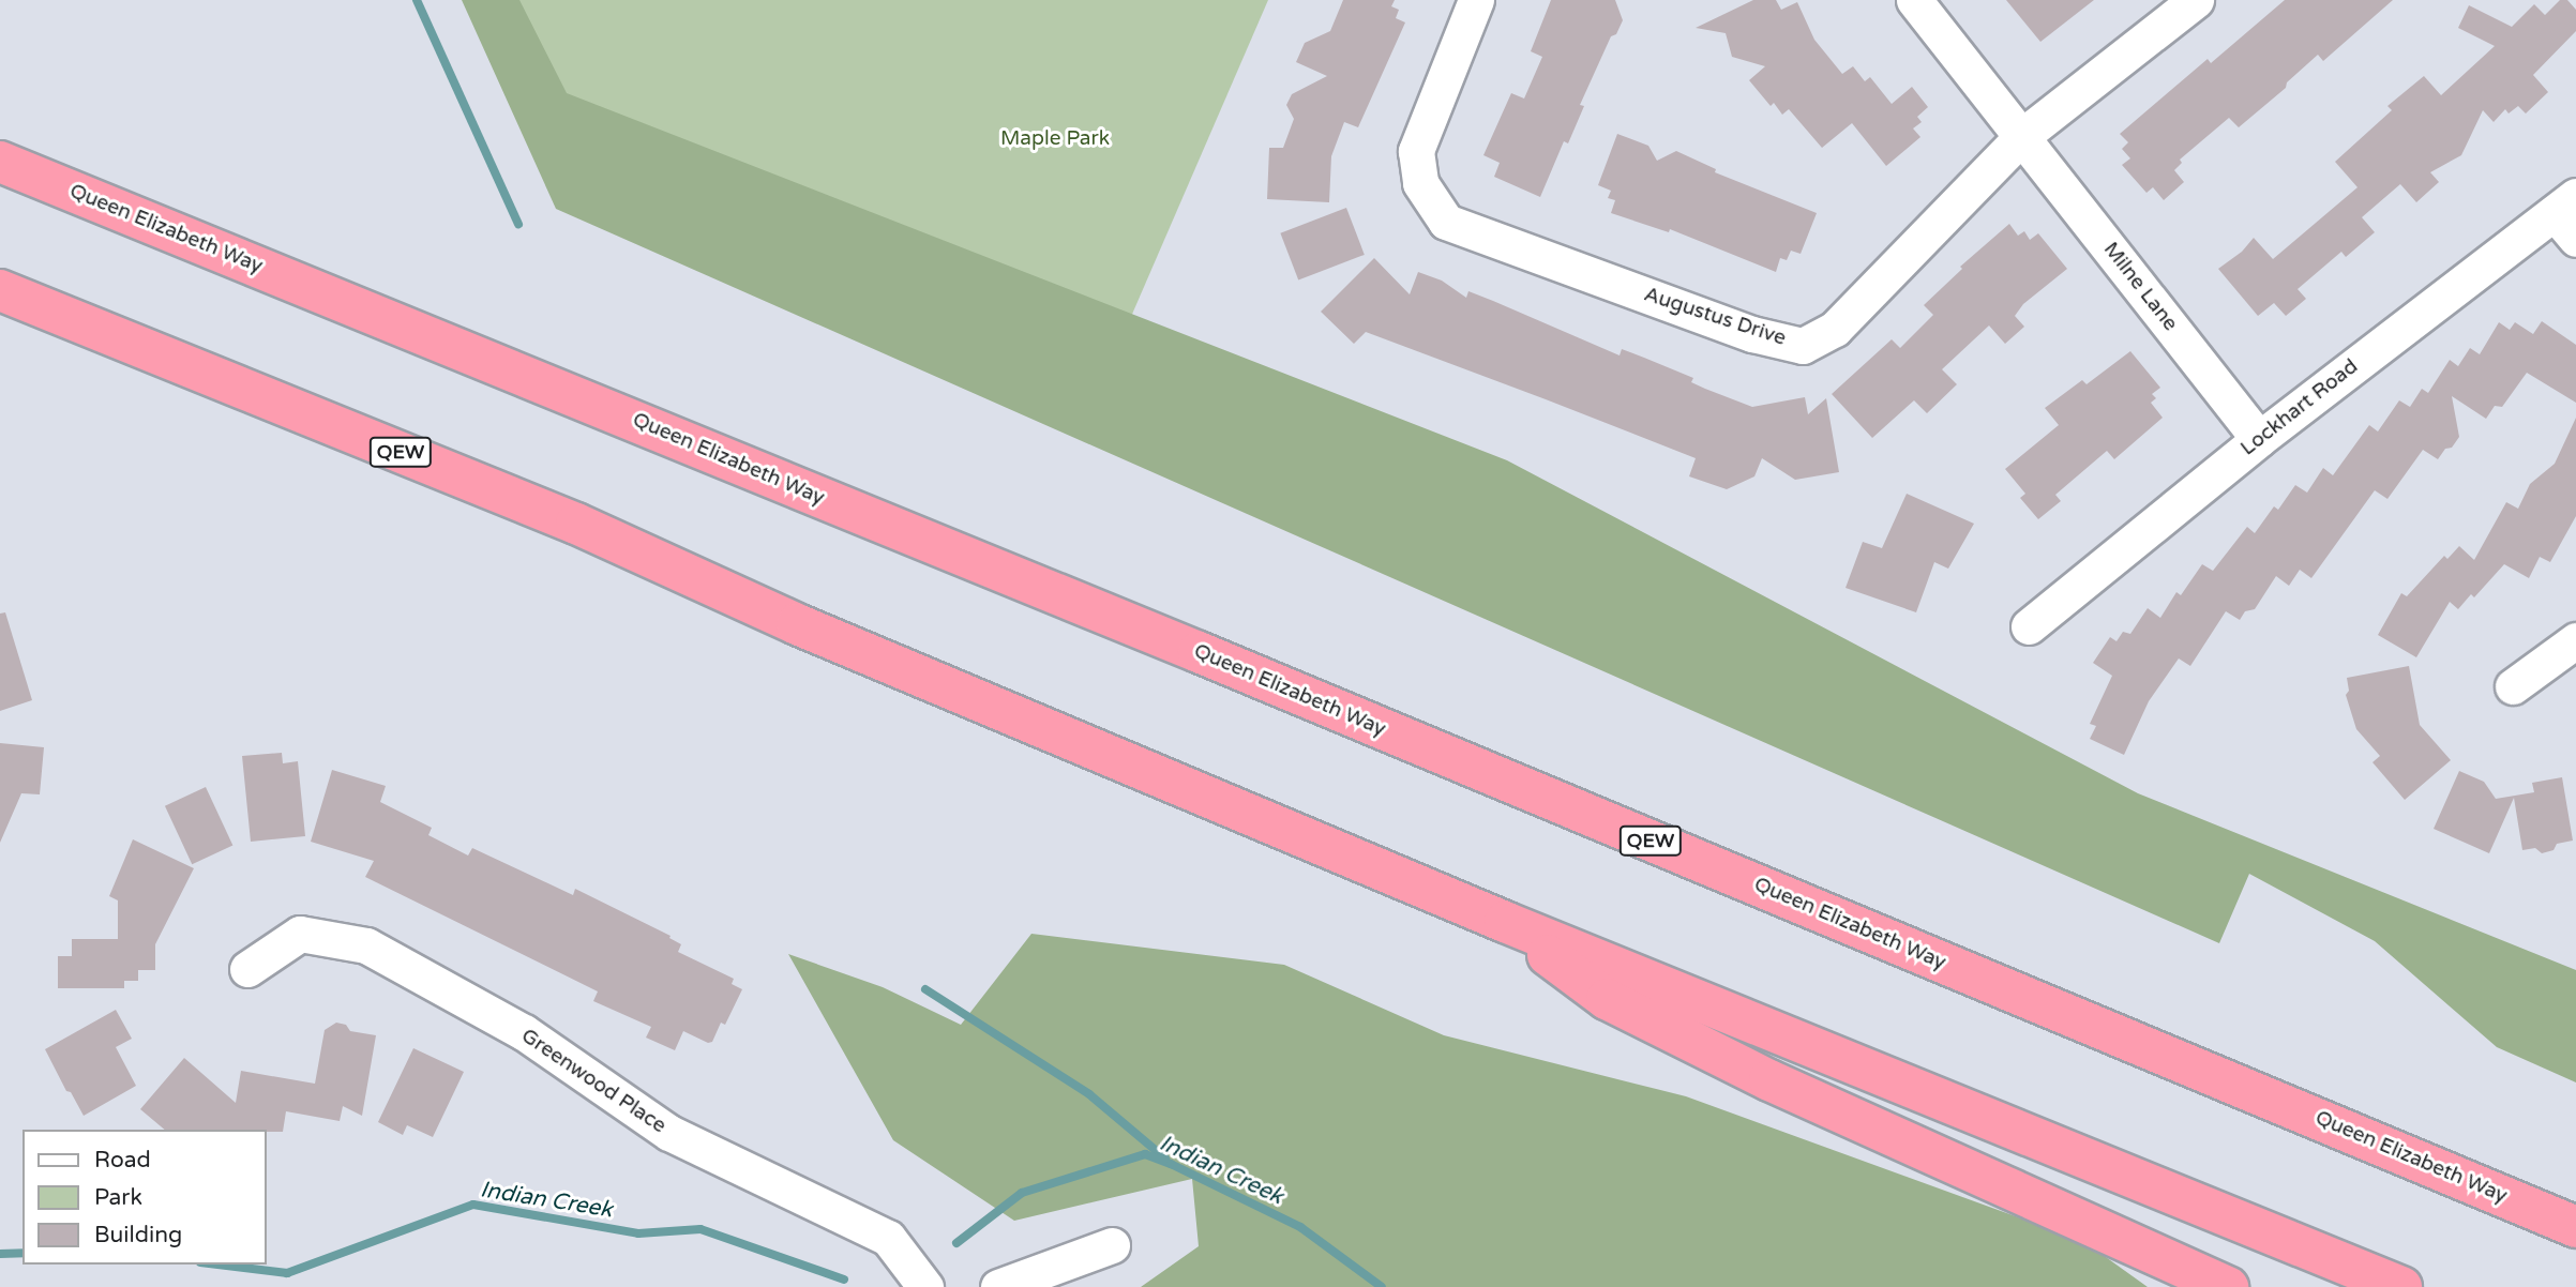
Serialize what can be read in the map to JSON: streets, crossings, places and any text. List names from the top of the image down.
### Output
{
  "streets": {
    "highway": ["Queen Elizabeth Way", "QEW"],
    "street": [
      "Milne Lane",
      "Augustus Drive",
      "Lockhart Road",
      "Greenwood Place"
    ]
  },
  "crossings": [
    ["Milne Lane", "Augustus Drive"],
    ["Milne Lane", "Lockhart Road"]
  ],
  "water": ["Indian Creek"],
  "parks": ["Maple Park"],
  "legend": ["Road", "Park", "Building"]
}
